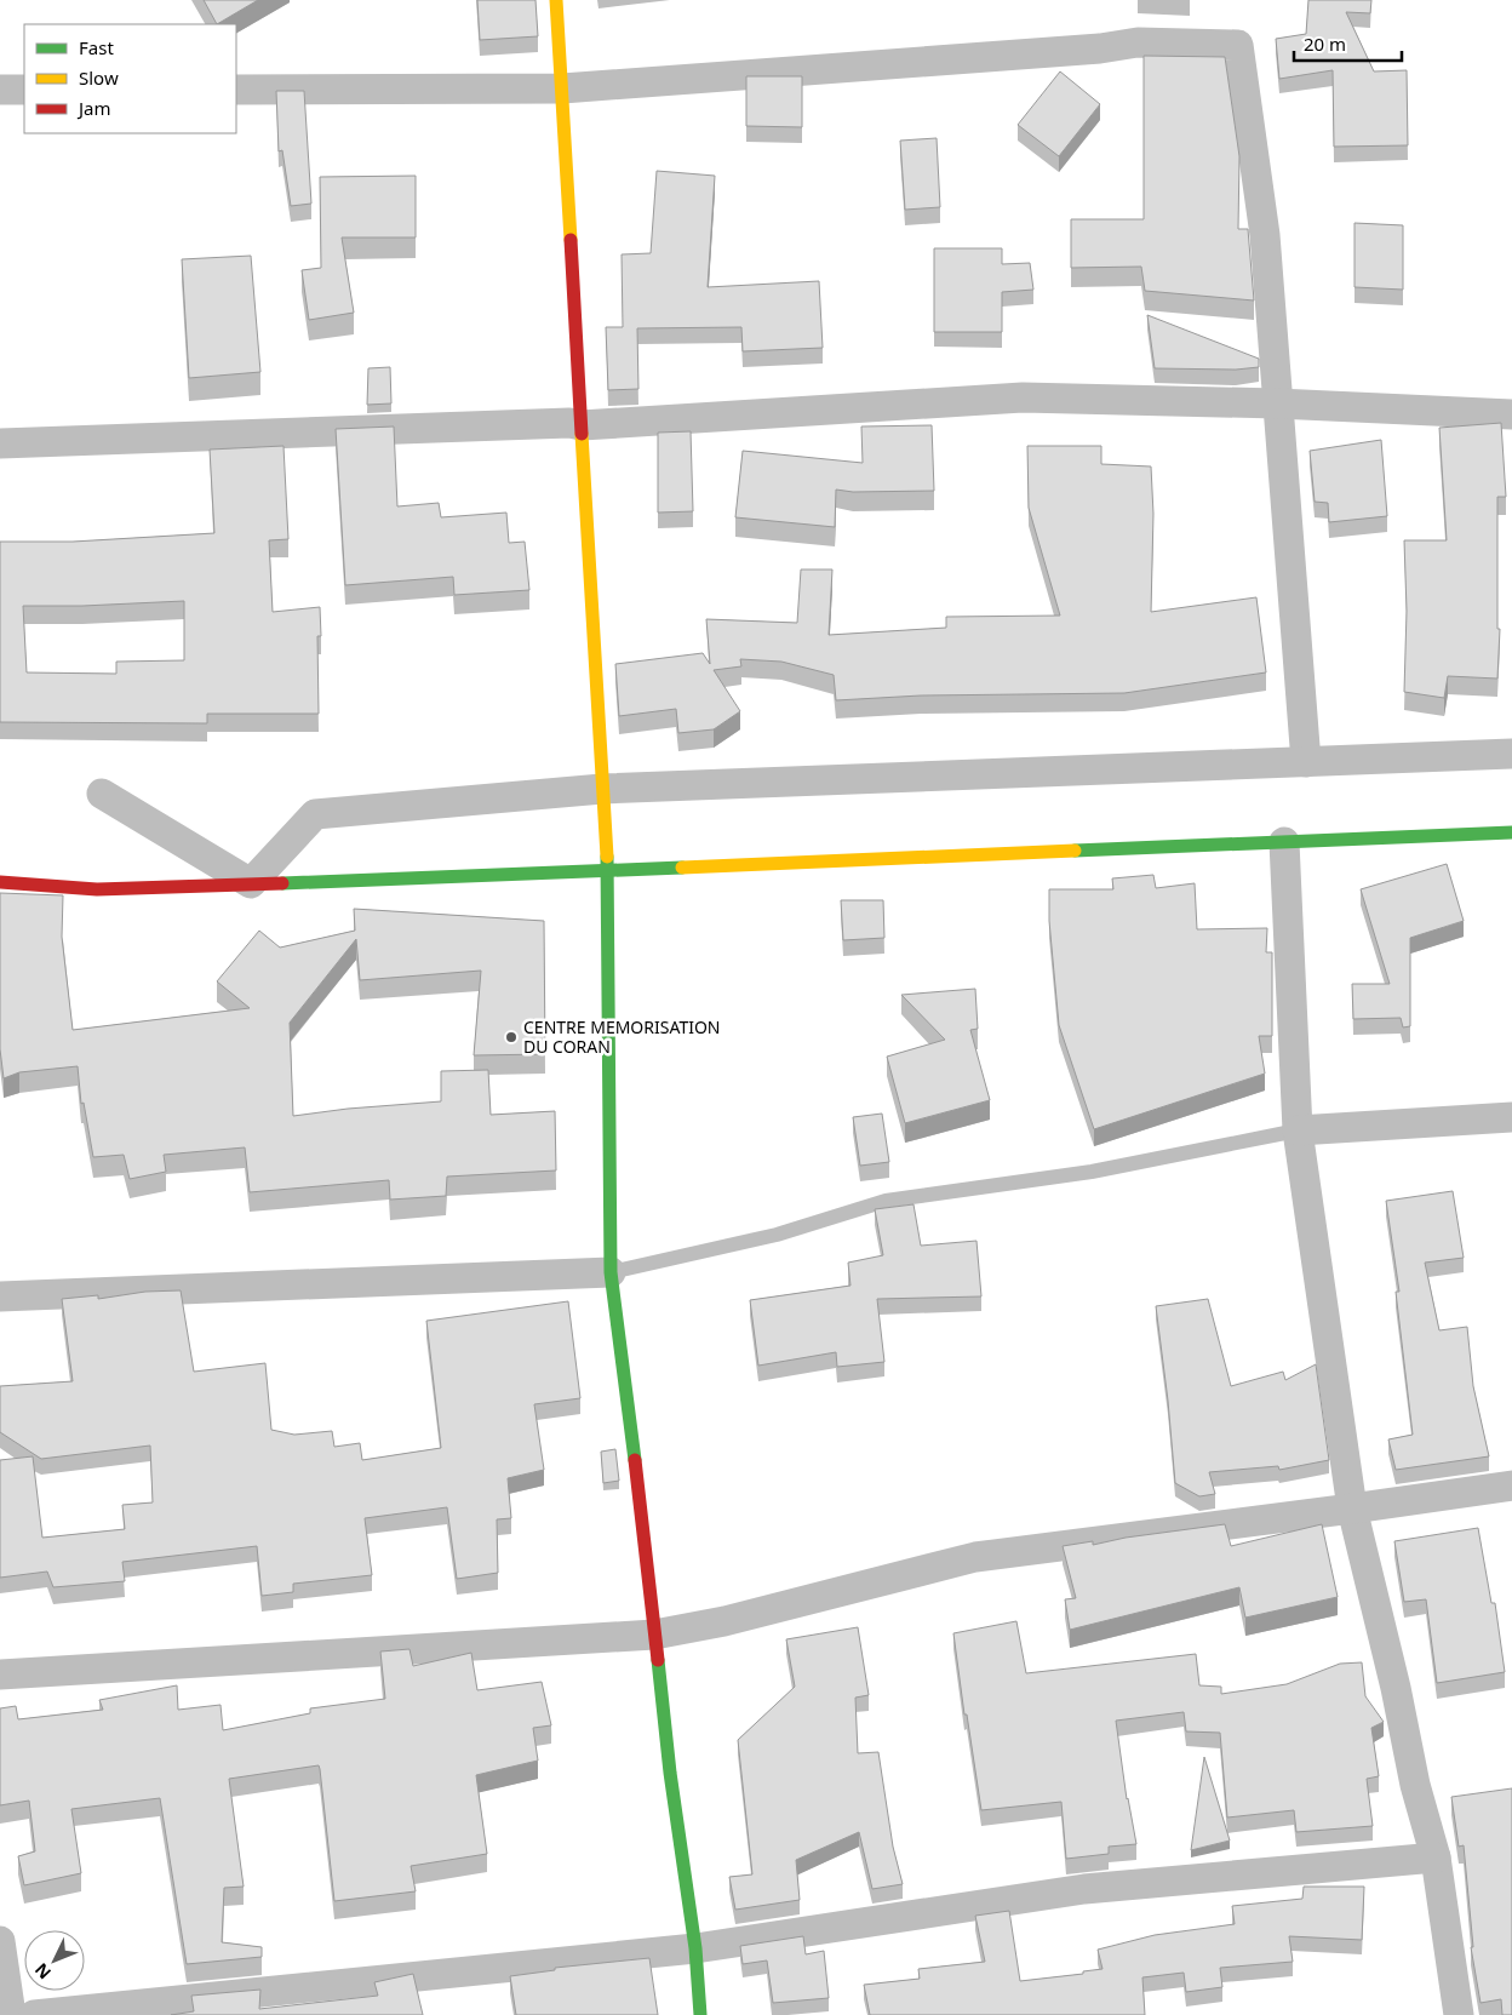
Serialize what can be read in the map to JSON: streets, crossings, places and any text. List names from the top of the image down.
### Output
{
  "places": ["CENTRE MEMORISATION DU CORAN"],
  "legend": ["Fast", "Slow", "Jam"],
  "scale_bar": "20 m",
  "north": "bottom left"
}
